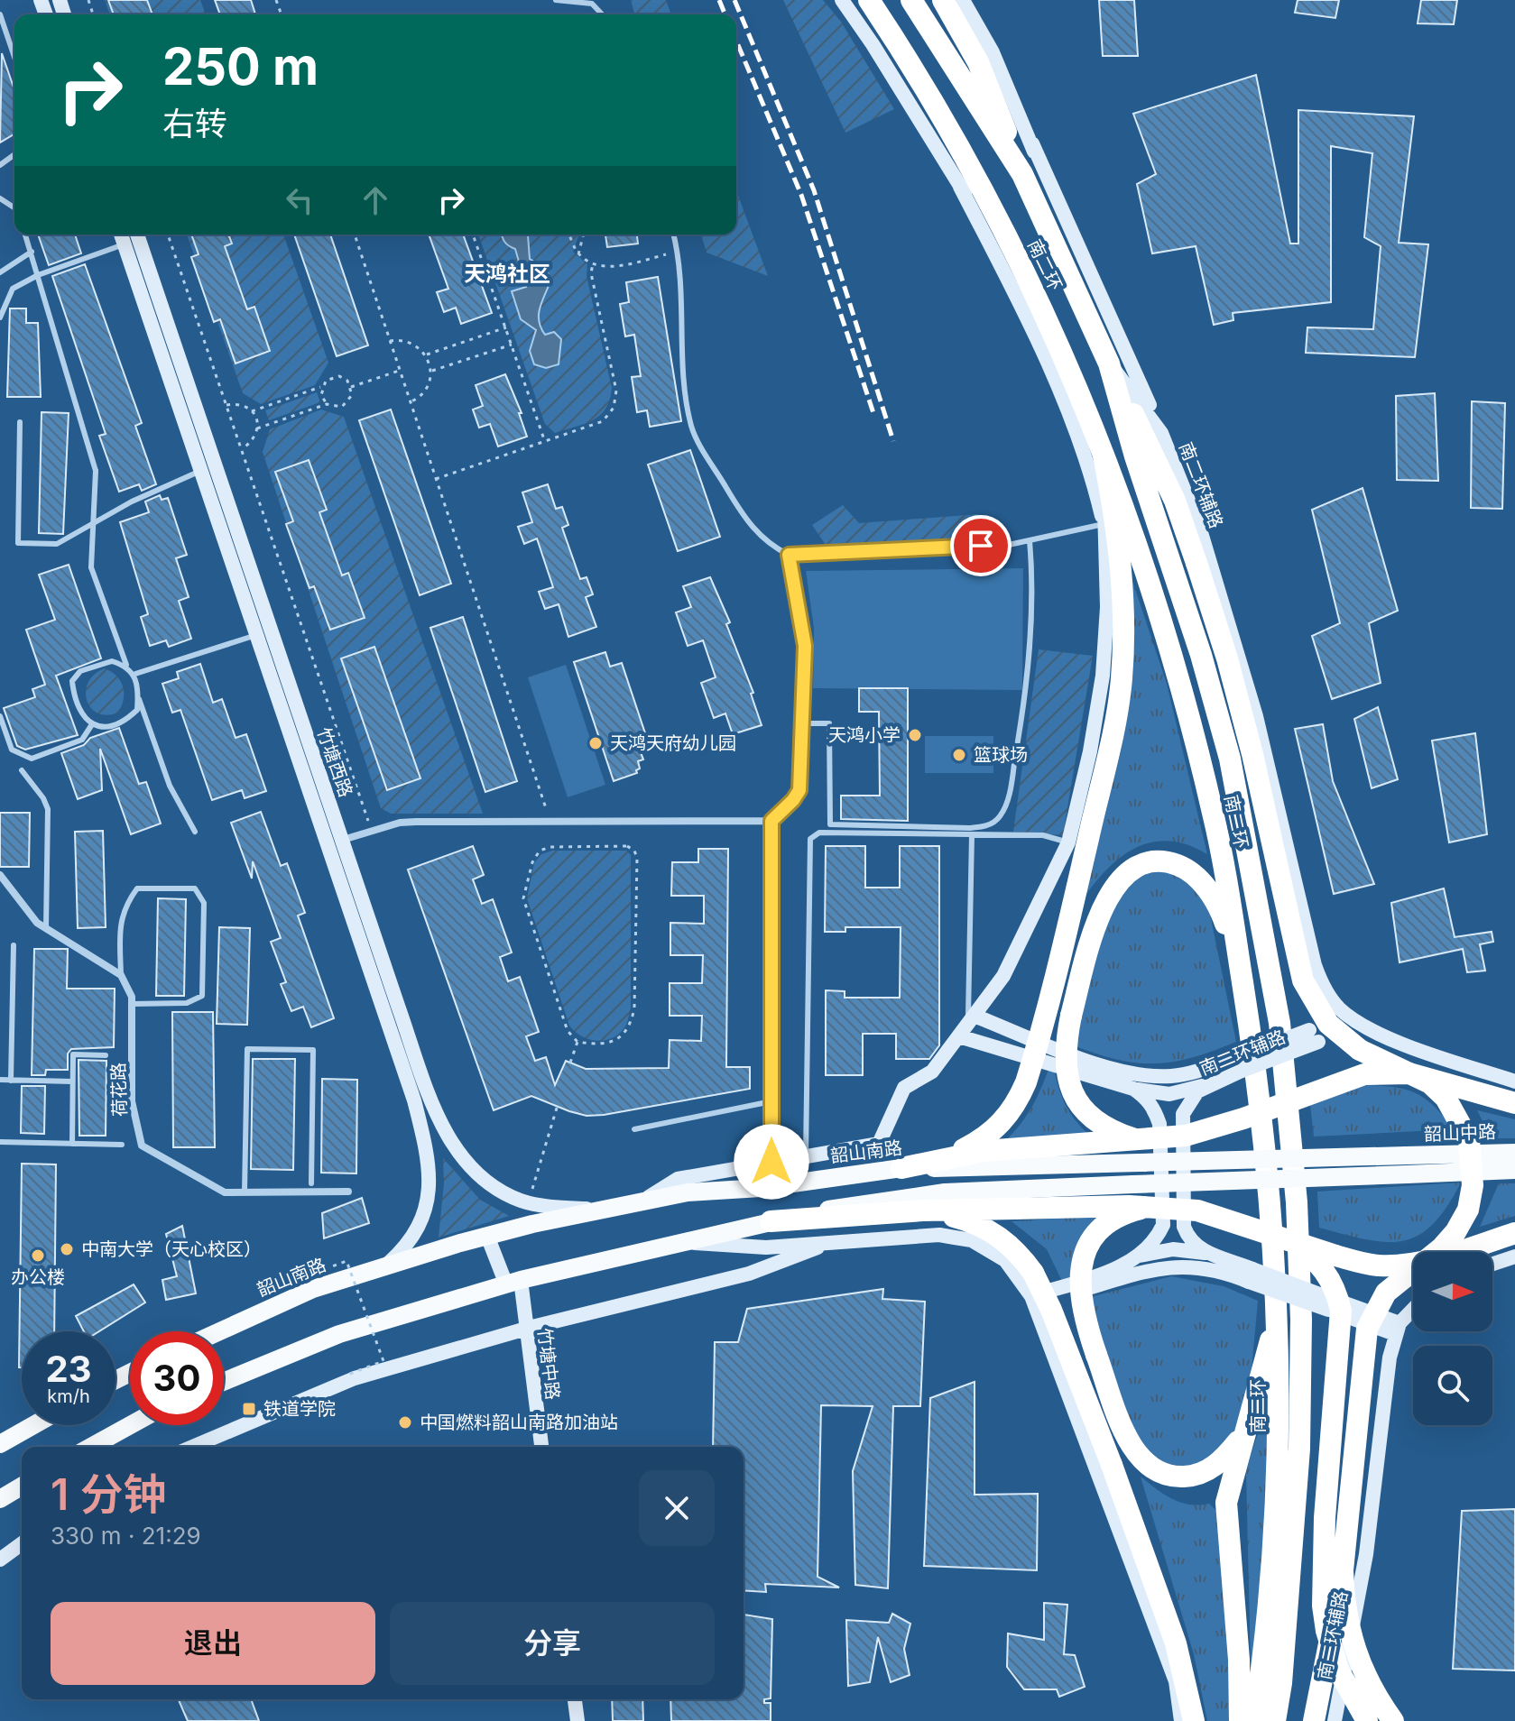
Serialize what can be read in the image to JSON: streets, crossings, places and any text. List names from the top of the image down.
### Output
{
  "streets": {
    "highway": ["南二环"],
    "main road": ["韶山中路", "韶山南路"],
    "street": [
      "南二环辅路",
      "竹塘西路",
      "荷花路",
      "竹塘中路"
    ]
  },
  "crossings": [
    ["南二环", "南二环辅路"],
    ["竹塘西路", "韶山南路"],
    ["韶山中路", "韶山南路"],
    ["韶山南路", "竹塘中路"]
  ],
  "districts": ["天鸿社区"],
  "places": {
    "other": [
      "天鸿小学",
      "天鸿天府幼儿园",
      "篮球场",
      "中南大学（天心校区）",
      "办公楼",
      "中国燃料韶山南路加油站"
    ],
    "transit": ["铁道学院"]
  },
  "north": "right",
  "page": {
    "turn": ["250 m", "右转"],
    "speed": "23 km/h",
    "limit": "30",
    "heading": ["1 分钟", "330 m · 21:29"],
    "buttons": ["退出", "分享"]
  }
}
